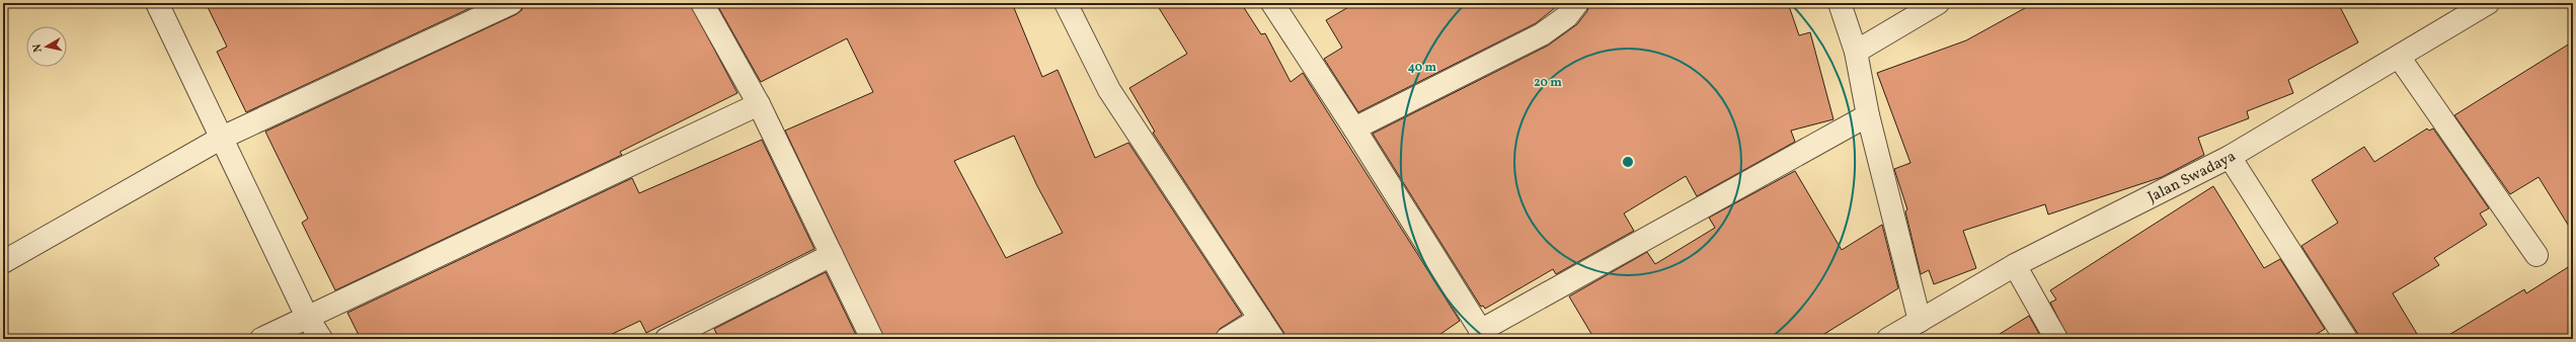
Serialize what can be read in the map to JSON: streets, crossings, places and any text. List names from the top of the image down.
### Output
{
  "streets": {
    "street": ["Jalan Swadaya"]
  },
  "north": "left",
  "rings": ["40 m", "20 m"]
}
